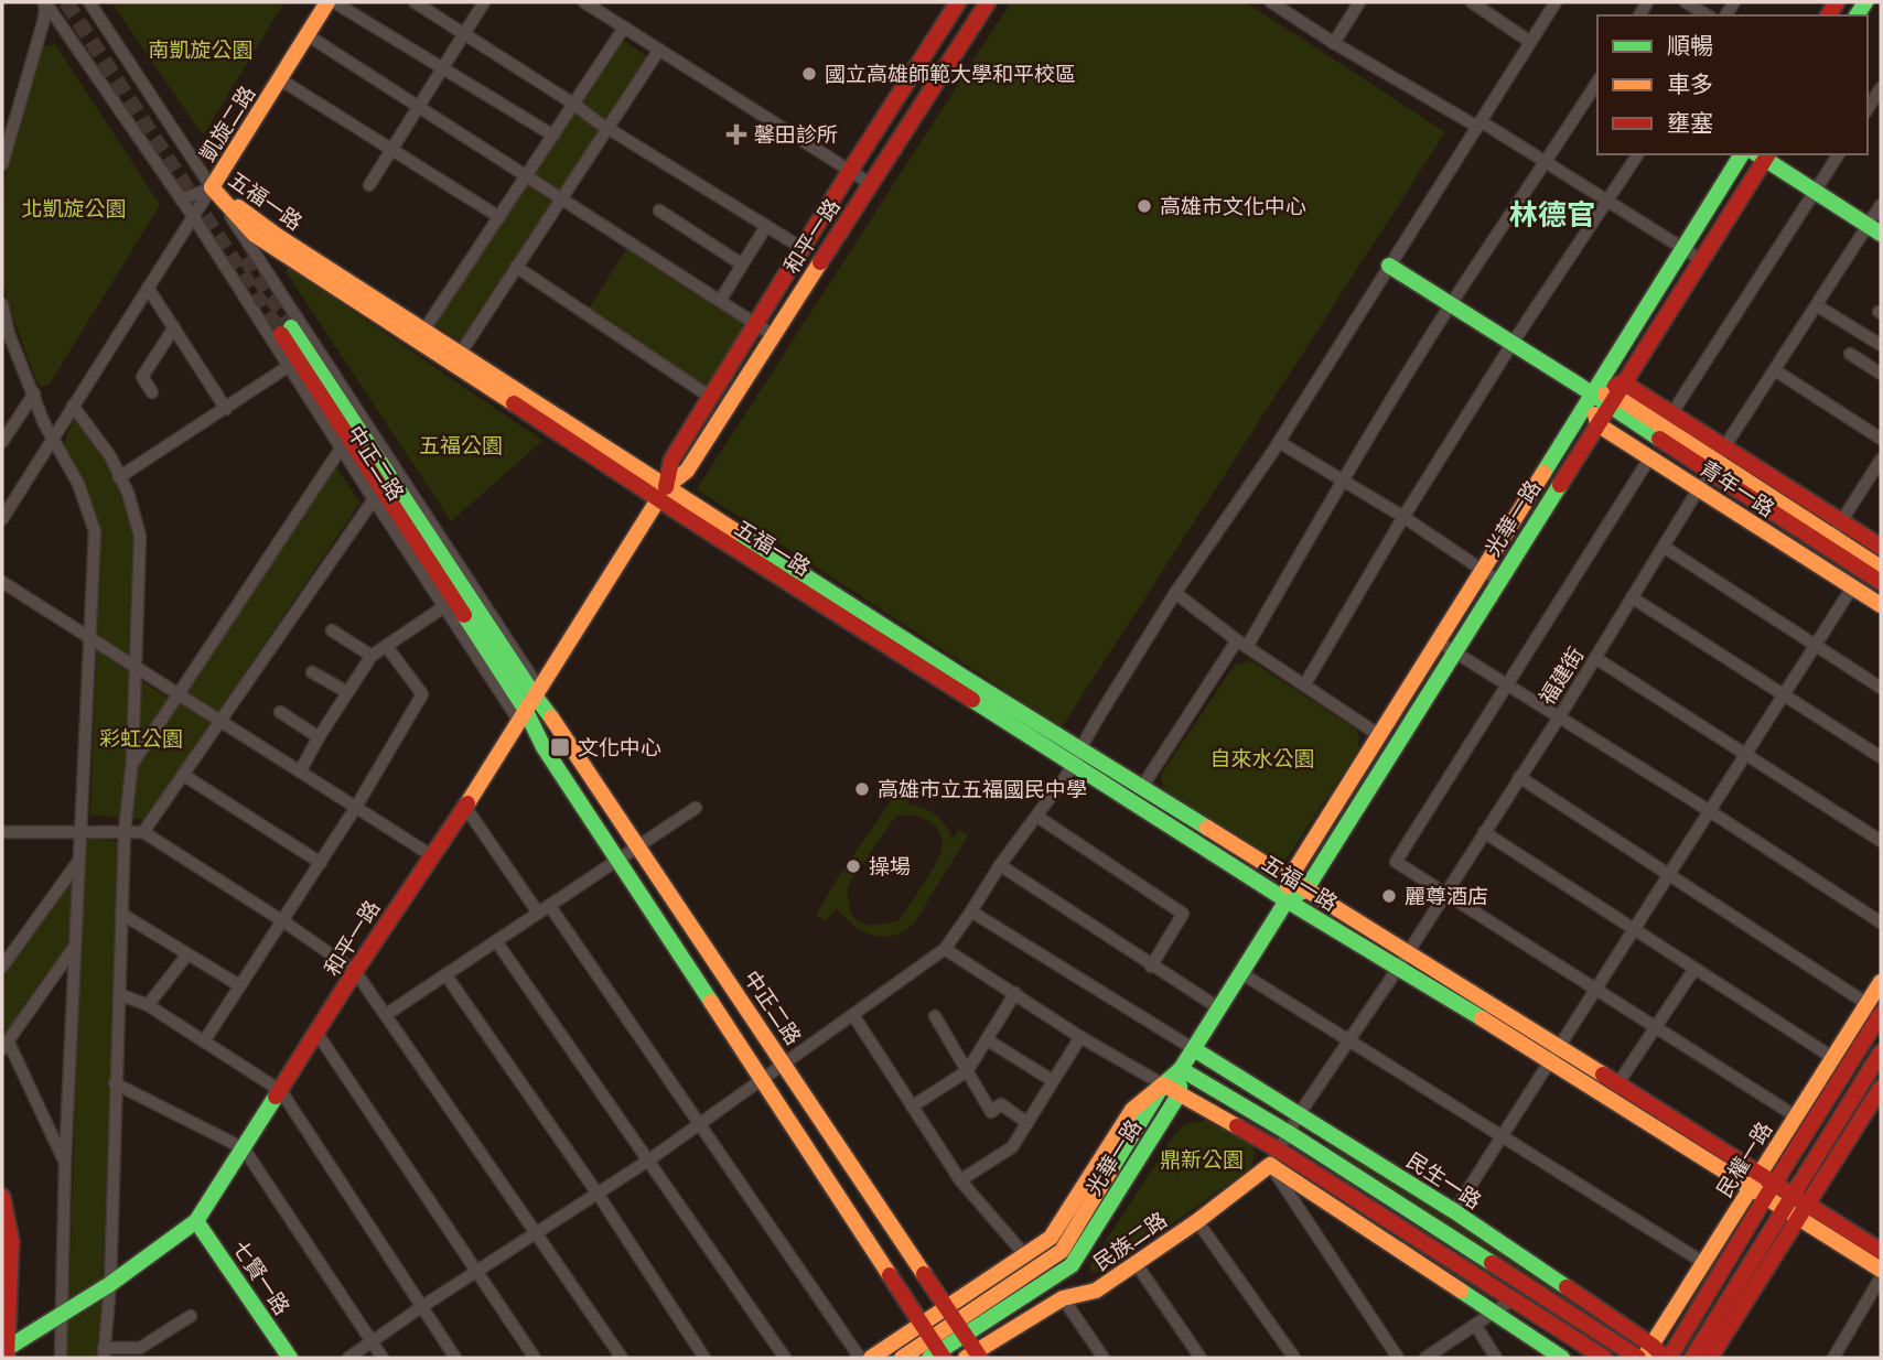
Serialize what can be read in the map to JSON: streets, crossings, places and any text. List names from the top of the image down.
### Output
{
  "streets": {
    "street": [
      "凱旋二路",
      "五福一路",
      "和平一路",
      "中正二路",
      "青年一路",
      "光華一路",
      "福建街",
      "民權一路",
      "民生一路",
      "民族二路",
      "七賢一路"
    ]
  },
  "crossings": [
    ["凱旋二路", "五福一路"],
    ["凱旋二路", "中正二路"],
    ["五福一路", "和平一路"],
    ["五福一路", "中正二路"],
    ["五福一路", "光華一路"],
    ["五福一路", "福建街"],
    ["五福一路", "民權一路"],
    ["和平一路", "中正二路"],
    ["和平一路", "七賢一路"],
    ["中正二路", "民族二路"],
    ["青年一路", "光華一路"],
    ["青年一路", "福建街"],
    ["光華一路", "民生一路"],
    ["光華一路", "民族二路"],
    ["福建街", "民生一路"],
    ["福建街", "民族二路"],
    ["民權一路", "民生一路"]
  ],
  "districts": ["林德官"],
  "parks": [
    "南凱旋公園",
    "北凱旋公園",
    "五福公園",
    "彩虹公園",
    "自來水公園",
    "鼎新公園"
  ],
  "places": {
    "other": [
      "國立高雄師範大學和平校區",
      "高雄市文化中心",
      "高雄市立五福國民中學",
      "操場",
      "麗尊酒店"
    ],
    "health": ["馨田診所"],
    "transit": ["文化中心"]
  },
  "legend": ["順暢", "車多", "壅塞"]
}
